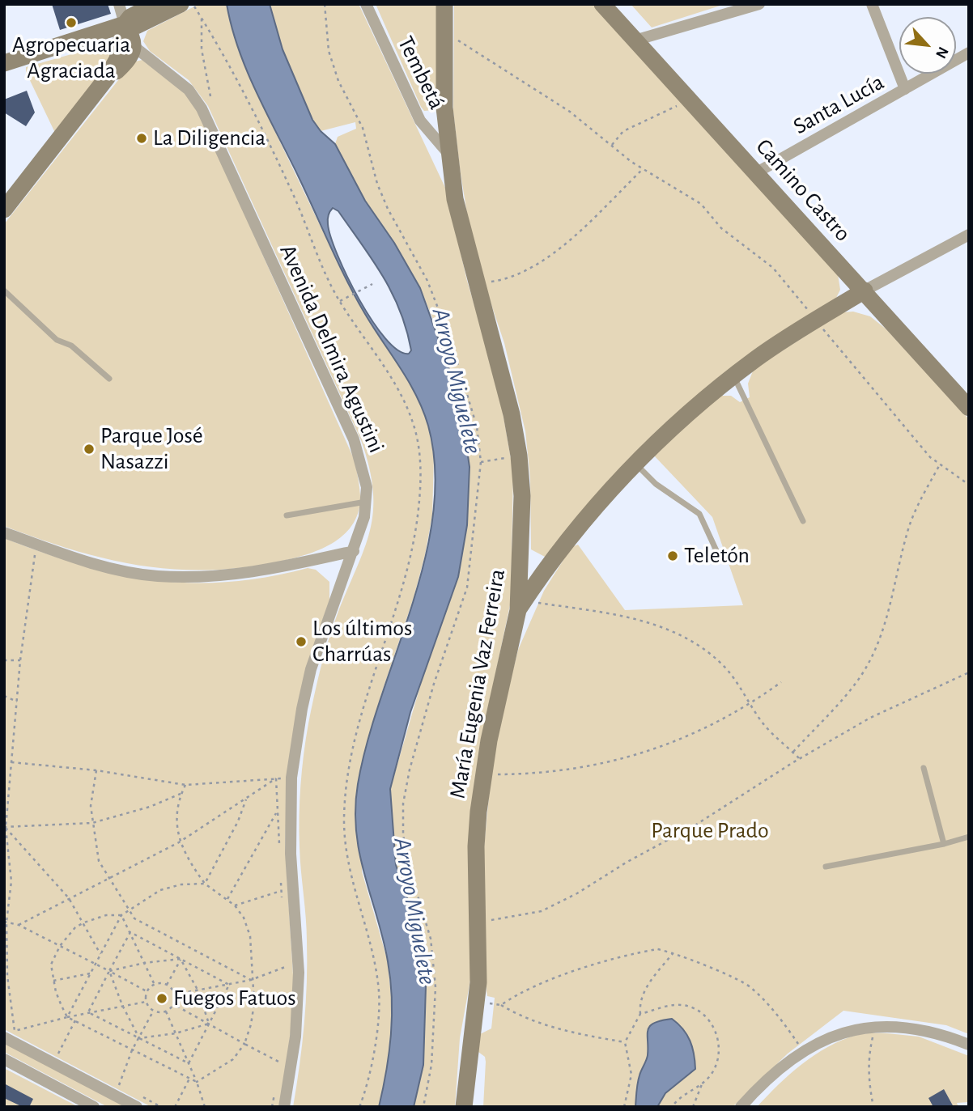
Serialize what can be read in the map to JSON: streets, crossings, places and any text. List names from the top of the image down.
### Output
{
  "streets": {
    "street": [
      "Tembetá",
      "Santa Lucía",
      "Camino Castro",
      "Avenida Delmira Agustini",
      "María Eugenia Vaz Ferreira"
    ]
  },
  "crossings": [
    ["Tembetá", "María Eugenia Vaz Ferreira"],
    ["Santa Lucía", "Camino Castro"]
  ],
  "water": ["Arroyo Miguelete"],
  "parks": ["Parque Prado"],
  "places": [
    "Agropecuaria Agraciada",
    "La Diligencia",
    "Parque José Nasazzi",
    "Teletón",
    "Los últimos Charrúas",
    "Fuegos Fatuos"
  ],
  "north": "bottom right"
}
